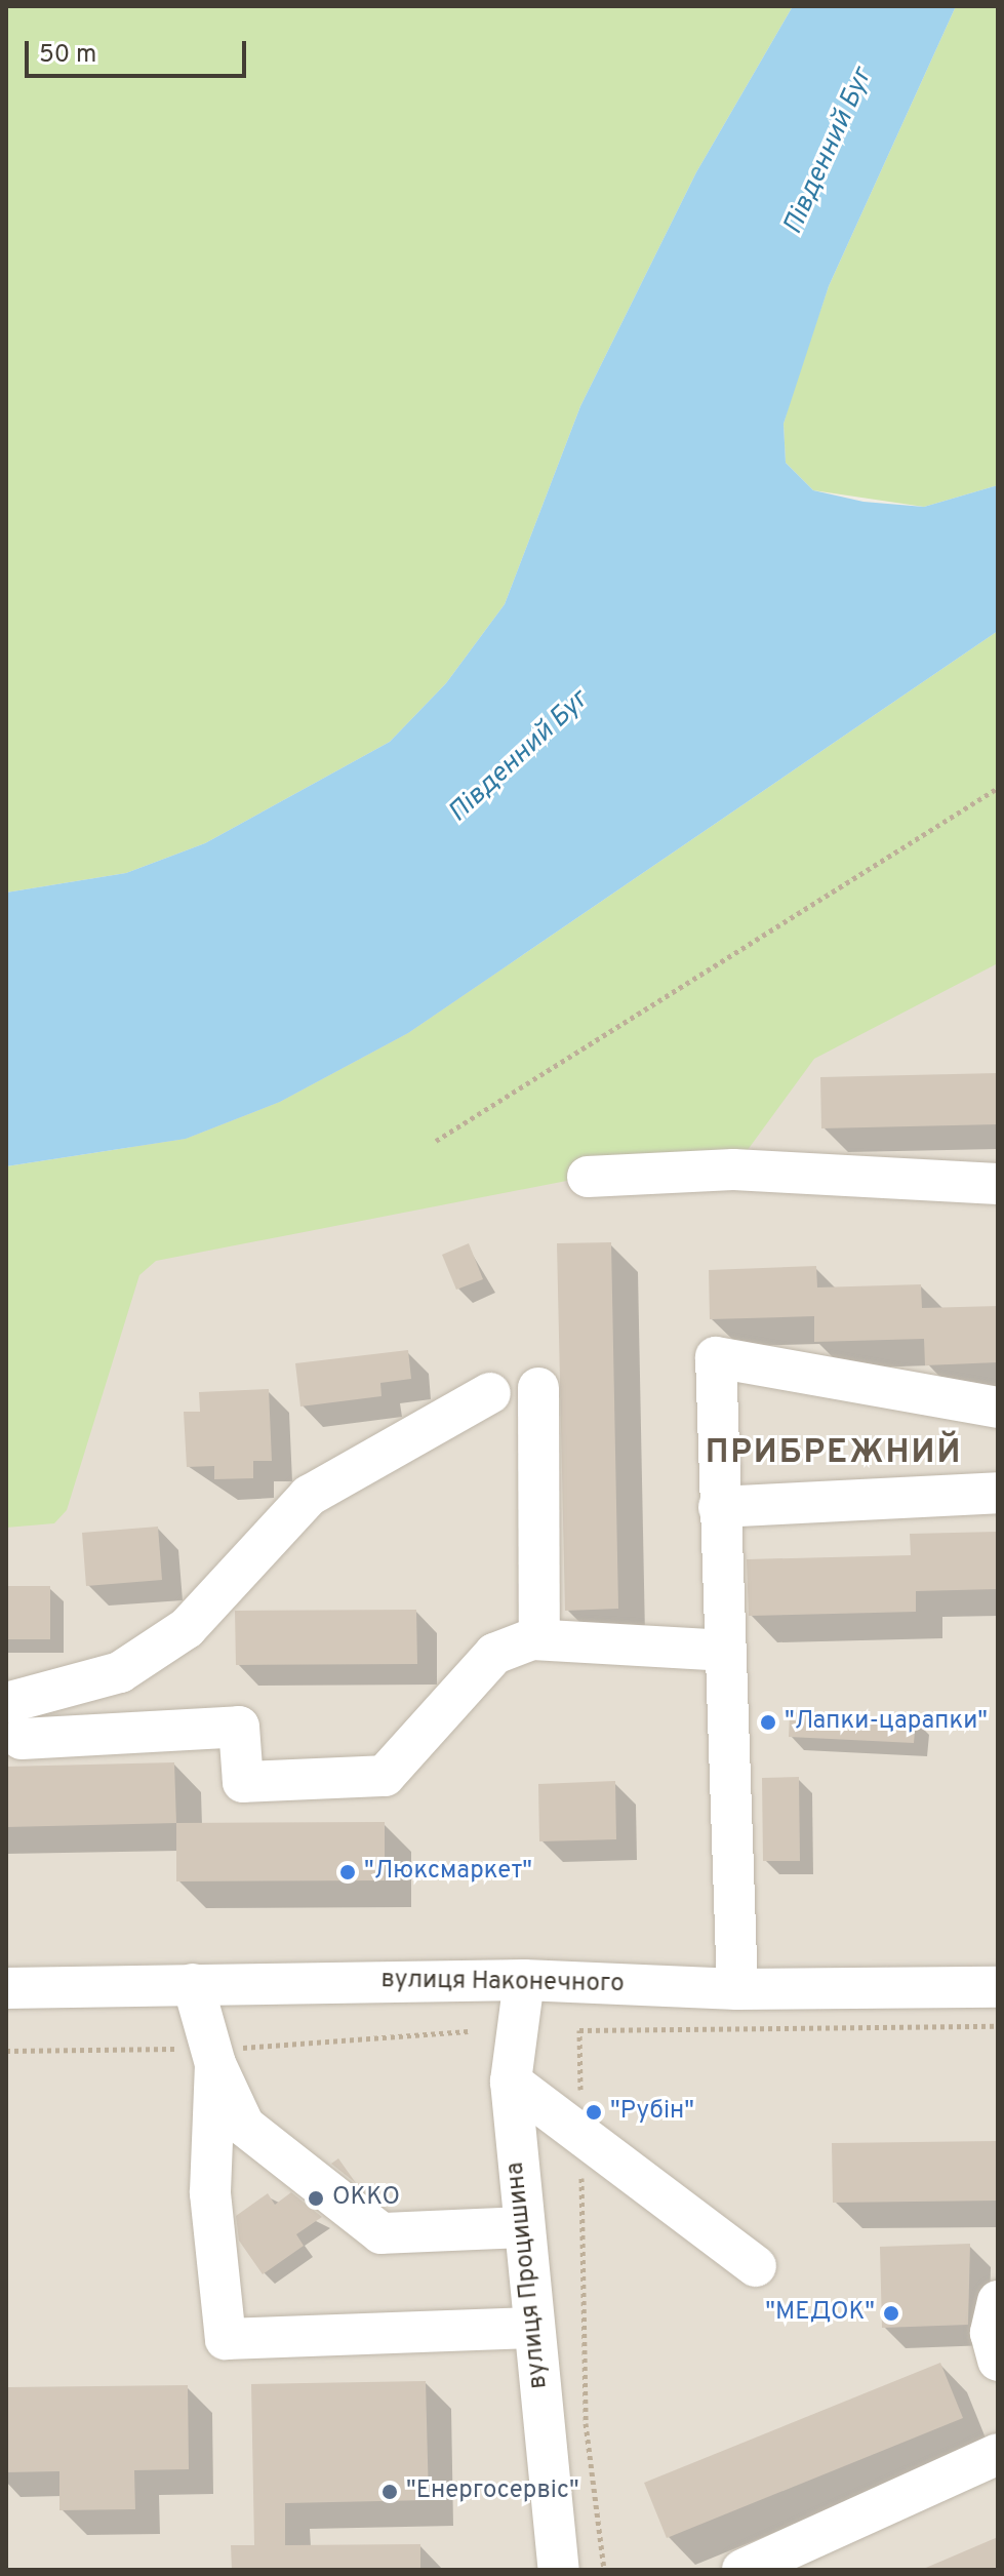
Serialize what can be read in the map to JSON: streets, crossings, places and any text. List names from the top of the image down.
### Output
{
  "streets": {
    "street": ["вулиця Наконечного", "вулиця Процишина"]
  },
  "crossings": [
    ["вулиця Наконечного", "вулиця Процишина"]
  ],
  "districts": ["ПРИБРЕЖНИЙ"],
  "water": ["Південний Буг"],
  "places": [
    "\"Лапки-царапки\"",
    "\"Люксмаркет\"",
    "\"Рубін\"",
    "ОККО",
    "\"МЕДОК\"",
    "\"Енергосервіс\""
  ],
  "scale_bar": "50 m"
}
